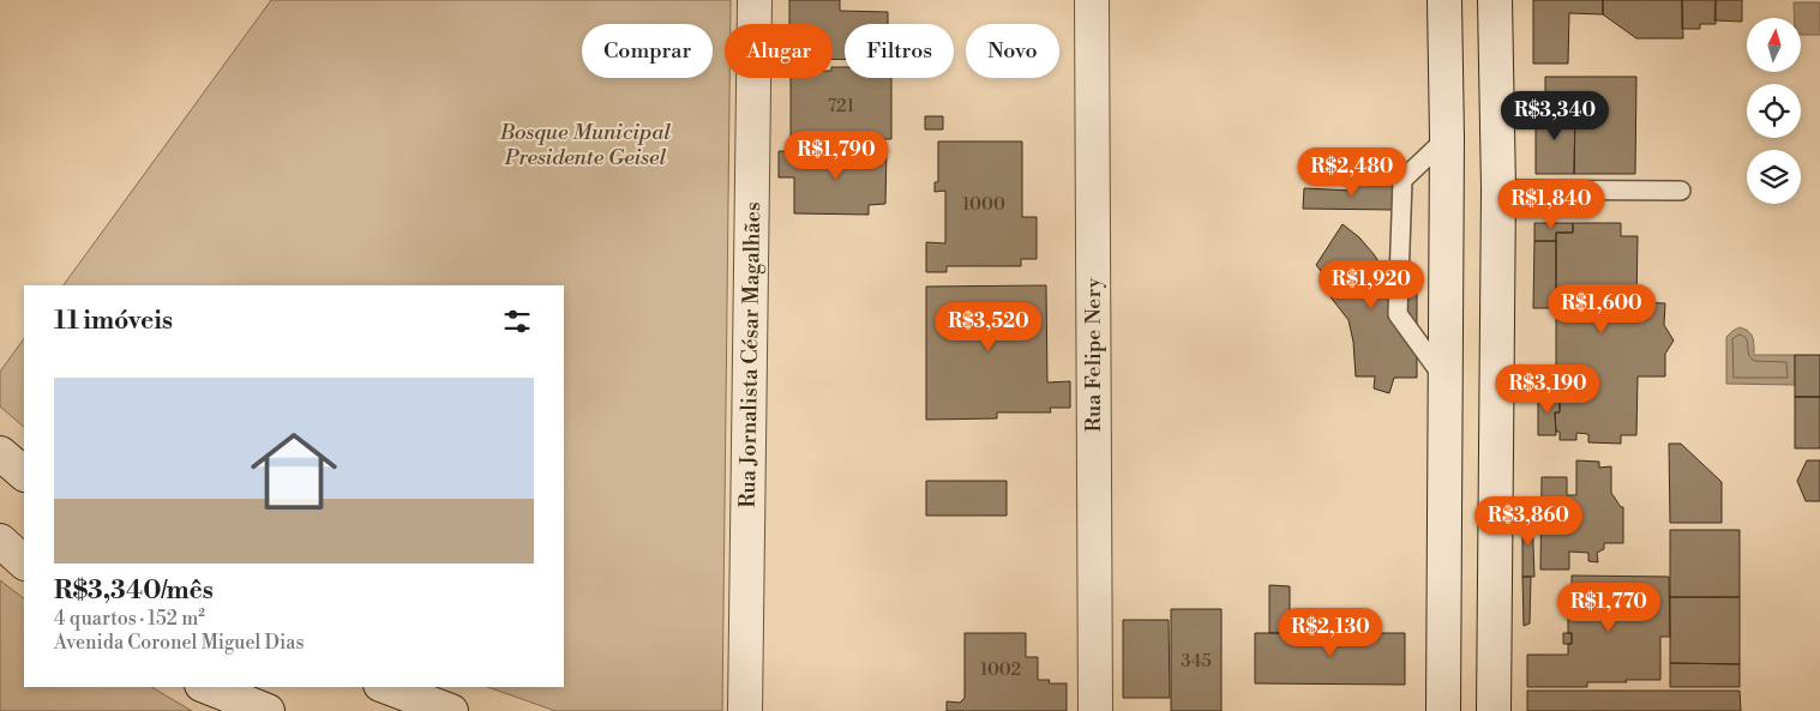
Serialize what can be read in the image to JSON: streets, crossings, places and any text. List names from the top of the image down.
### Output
{
  "streets": {
    "main road": ["Rua Jornalista César Magalhães", "Rua Felipe Nery"]
  },
  "parks": ["Bosque Municipal Presidente Geisel"],
  "house_numbers": [
    "721",
    "1000",
    "345",
    "1002"
  ],
  "north": "top",
  "page": {
    "chip": [
      "Comprar",
      "Alugar",
      "Filtros",
      "Novo"
    ],
    "price": [
      "R$3,340",
      "R$1,790",
      "R$2,480",
      "R$1,840",
      "R$1,920",
      "R$1,600",
      "R$3,520",
      "R$3,190",
      "R$3,860",
      "R$1,770",
      "R$2,130"
    ],
    "heading": "11 imóveis",
    "list": [
      {
        "name": "R$3,340/mês",
        "note": "4 quartos · 152 m² · Avenida Coronel Miguel Dias"
      }
    ]
  }
}
